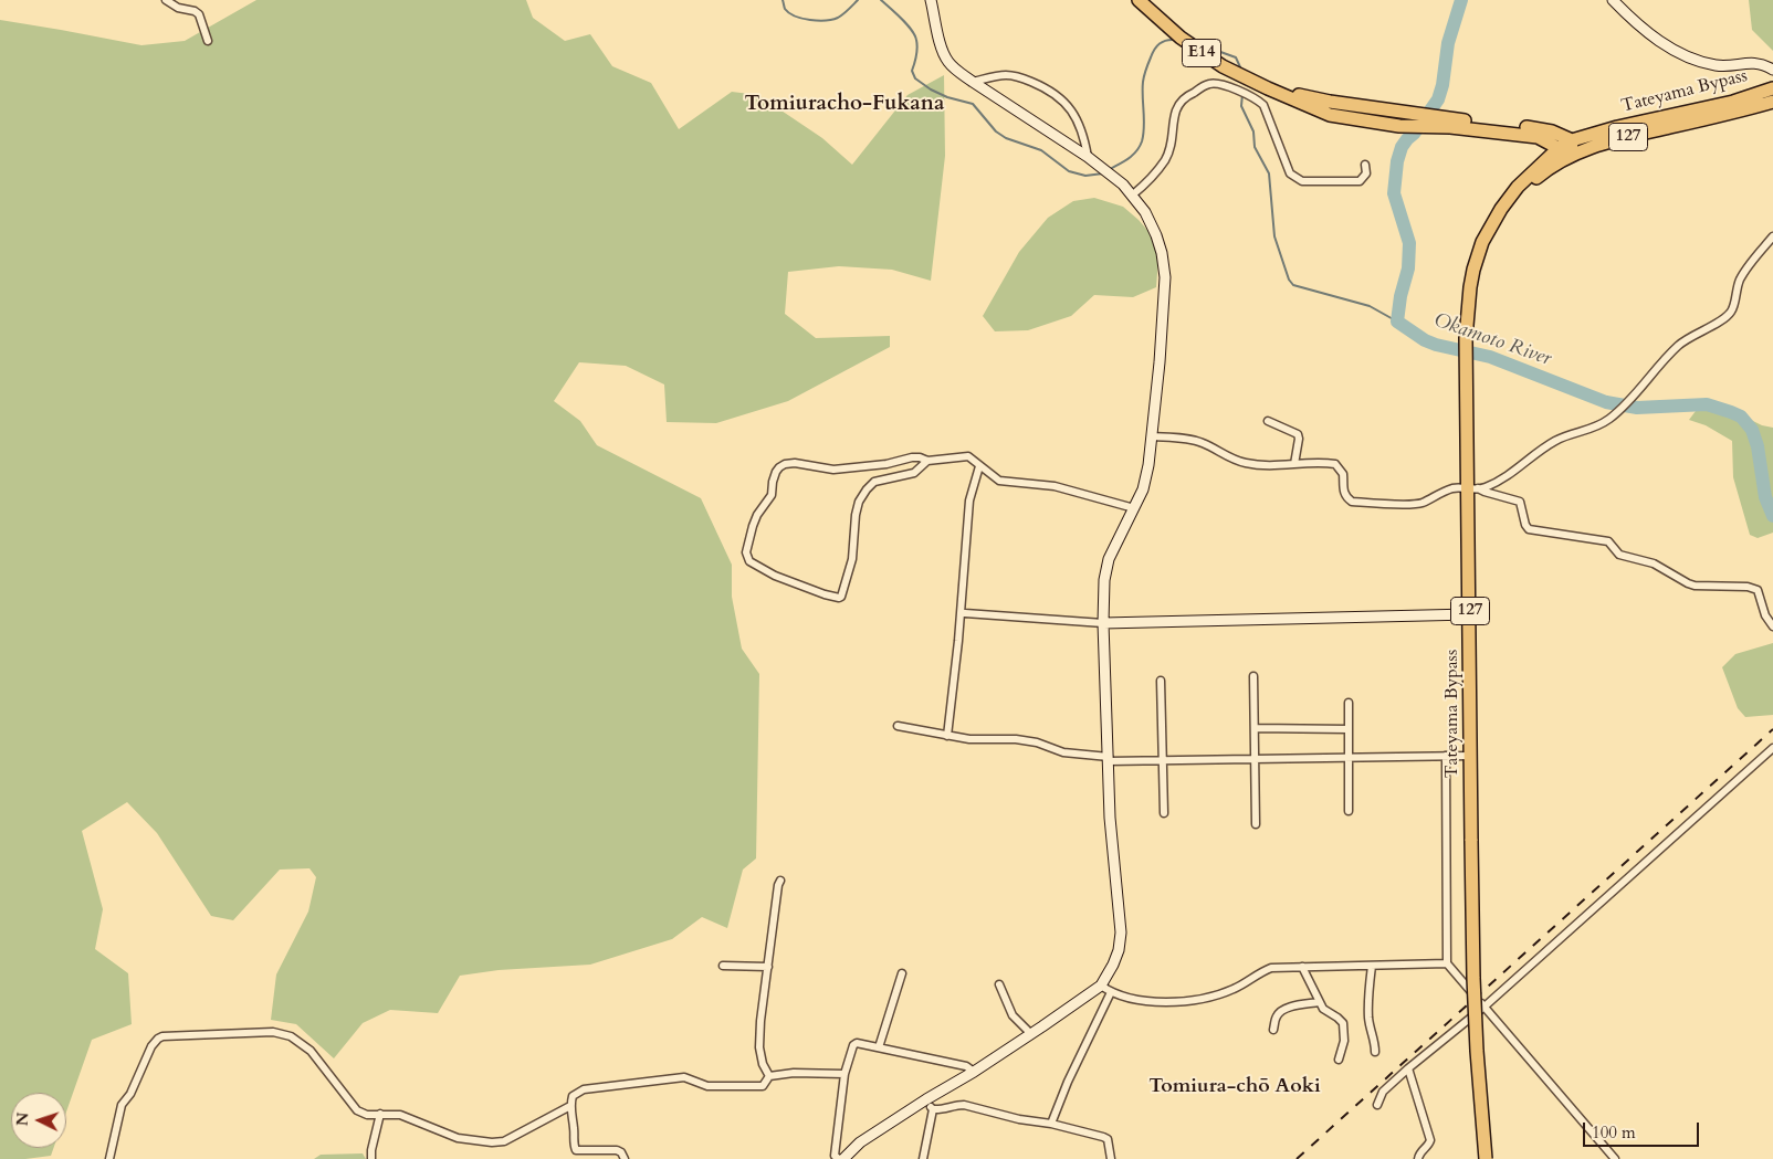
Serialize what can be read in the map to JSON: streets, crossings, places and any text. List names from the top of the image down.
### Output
{
  "streets": {
    "highway": ["E14", "Tateyama Bypass", "127"]
  },
  "districts": ["Tomiuracho-Fukana", "Tomiura-chō Aoki"],
  "water": ["Okamoto River"],
  "scale_bar": "100 m",
  "north": "left"
}
